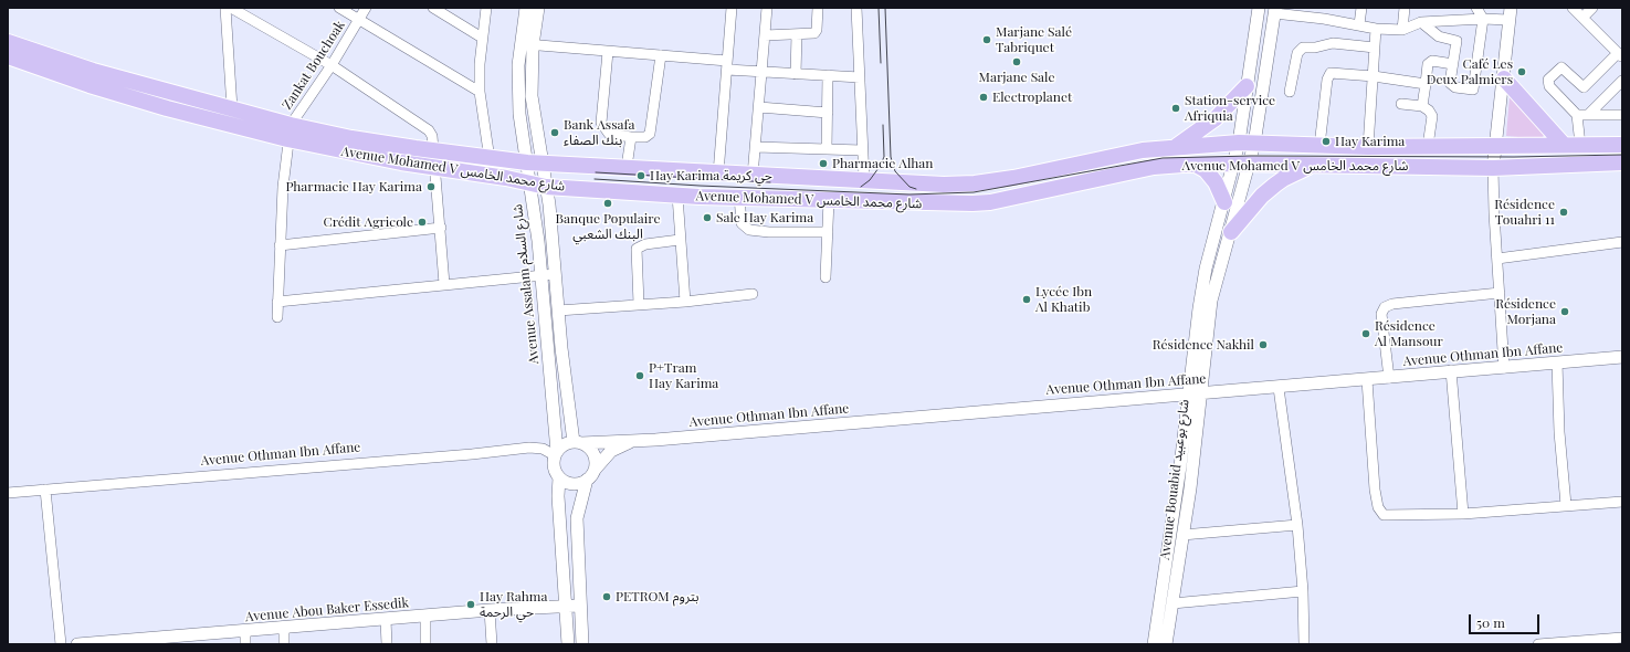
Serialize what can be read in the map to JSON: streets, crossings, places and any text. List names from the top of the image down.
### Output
{
  "streets": {
    "main road": ["Avenue Mohamed V شارع محمد الخامس"],
    "street": [
      "Zankat Bouchoak",
      "Avenue Assalam شارع السلام",
      "Avenue Othman Ibn Affane",
      "Avenue Bouabid شارع بوعبيد",
      "Avenue Abou Baker Essedik"
    ]
  },
  "crossings": [
    ["Zankat Bouchoak", "Avenue Mohamed V شارع محمد الخامس"],
    ["Avenue Mohamed V شارع محمد الخامس", "Avenue Assalam شارع السلام"],
    ["Avenue Mohamed V شارع محمد الخامس", "Avenue Bouabid شارع بوعبيد"],
    ["Avenue Assalam شارع السلام", "Avenue Othman Ibn Affane"],
    ["Avenue Othman Ibn Affane", "Avenue Bouabid شارع بوعبيد"]
  ],
  "places": [
    "Marjane Salé Tabriquet",
    "Marjane Sale",
    "Café Les Deux Palmiers",
    "Electroplanet",
    "Station-service Afriquia",
    "Bank Assafa بنك الصفاء",
    "Hay Karima",
    "Pharmacie Alhan",
    "Hay Karima حي كريمة",
    "Pharmacie Hay Karima",
    "Banque Populaire البنك الشعبي",
    "Résidence Touahri 11",
    "Sale Hay Karima",
    "Crédit Agricole",
    "Lycée Ibn Al Khatib",
    "Résidence Morjana",
    "Résidence Al Mansour",
    "Résidence Nakhil",
    "P+Tram Hay Karima",
    "PETROM بتروم",
    "Hay Rahma حي الرحمة"
  ],
  "scale_bar": "50 m"
}
